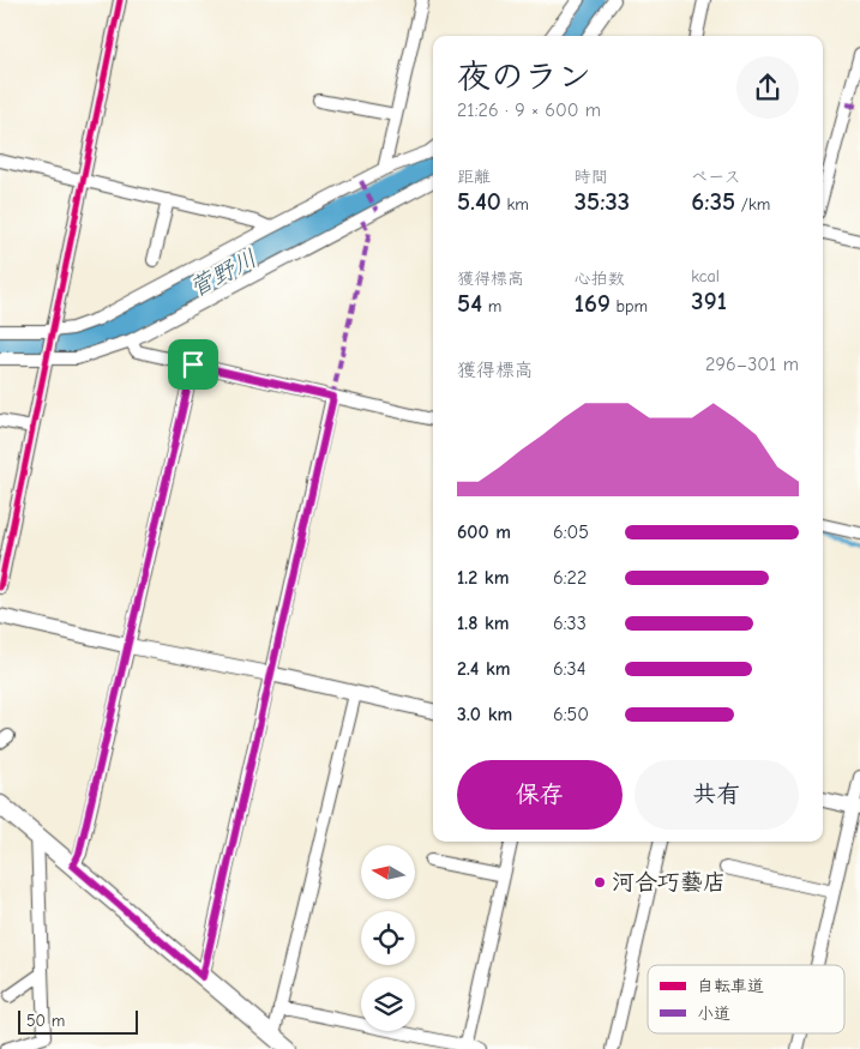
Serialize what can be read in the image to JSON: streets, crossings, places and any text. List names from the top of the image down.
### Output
{
  "water": ["菅野川"],
  "places": ["河合巧藝店"],
  "legend": ["自転車道", "小道"],
  "scale_bar": "50 m",
  "north": "left",
  "page": {
    "heading": ["夜のラン", "21:26 · 9 × 600 m"],
    "stats": [
      ["距離", "5.40 km"],
      ["時間", "35:33"],
      ["ペース", "6:35 /km"],
      ["獲得標高", "54 m"],
      ["心拍数", "169 bpm"],
      ["kcal", "391"]
    ],
    "chart": ["獲得標高", "296–301 m"],
    "list": [
      {
        "name": "600 m",
        "note": "6:05"
      },
      {
        "name": "1.2 km",
        "note": "6:22"
      },
      {
        "name": "1.8 km",
        "note": "6:33"
      },
      {
        "name": "2.4 km",
        "note": "6:34"
      },
      {
        "name": "3.0 km",
        "note": "6:50"
      }
    ],
    "buttons": ["保存", "共有"],
    "scale": "50 m"
  }
}
